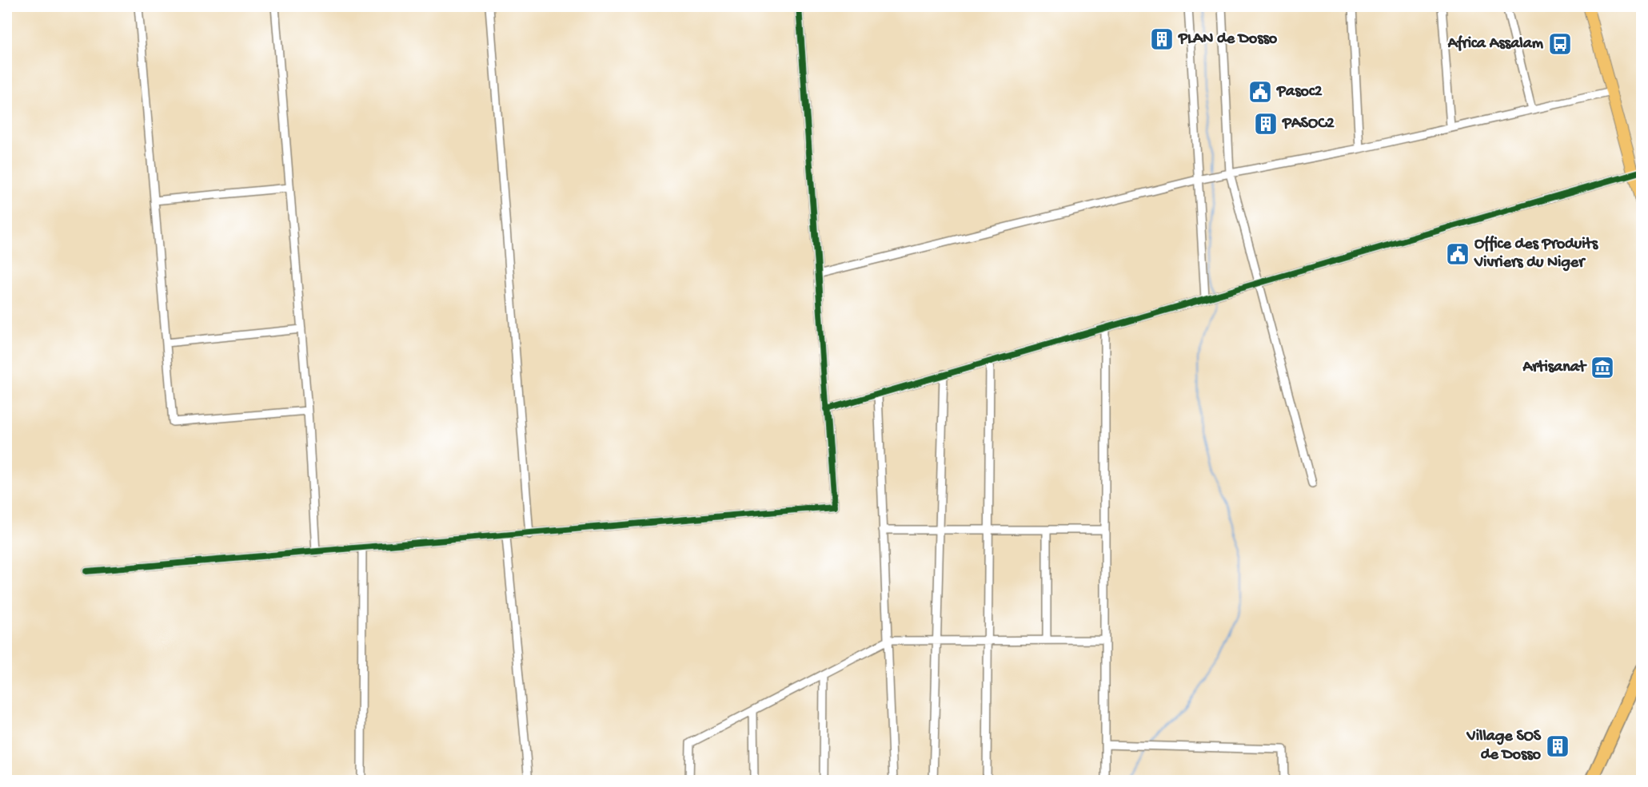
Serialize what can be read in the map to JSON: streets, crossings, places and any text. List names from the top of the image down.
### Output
{
  "places": {
    "building": ["PLAN de Dosso", "PASOC2", "Village SOS de Dosso"],
    "bus stop": ["Africa Assalam"],
    "public building": ["Pasoc2", "Office des Produits Vivriers du Niger"],
    "museum": ["Artisanat"]
  }
}
